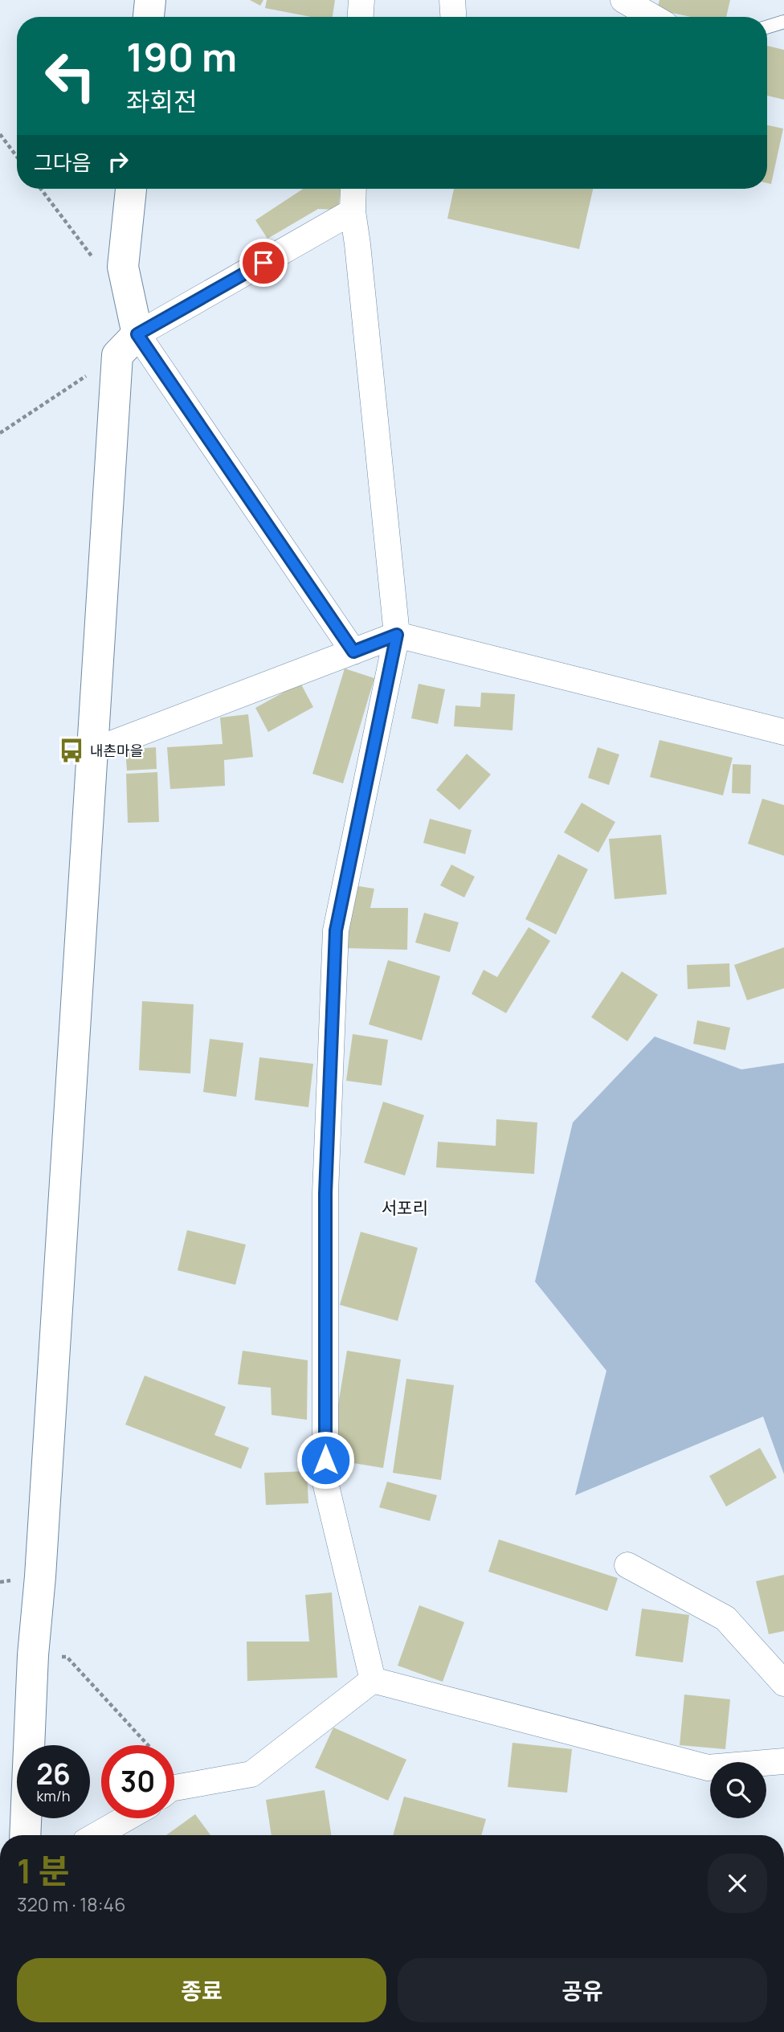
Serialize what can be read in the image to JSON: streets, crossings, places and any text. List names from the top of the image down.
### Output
{
  "districts": ["서포리"],
  "places": {
    "bus stop": ["내촌마을"]
  },
  "page": {
    "turn": ["190 m", "좌회전"],
    "then": "그다음",
    "speed": "26 km/h",
    "limit": "30",
    "heading": ["1 분", "320 m · 18:46"],
    "buttons": ["종료", "공유"]
  }
}
